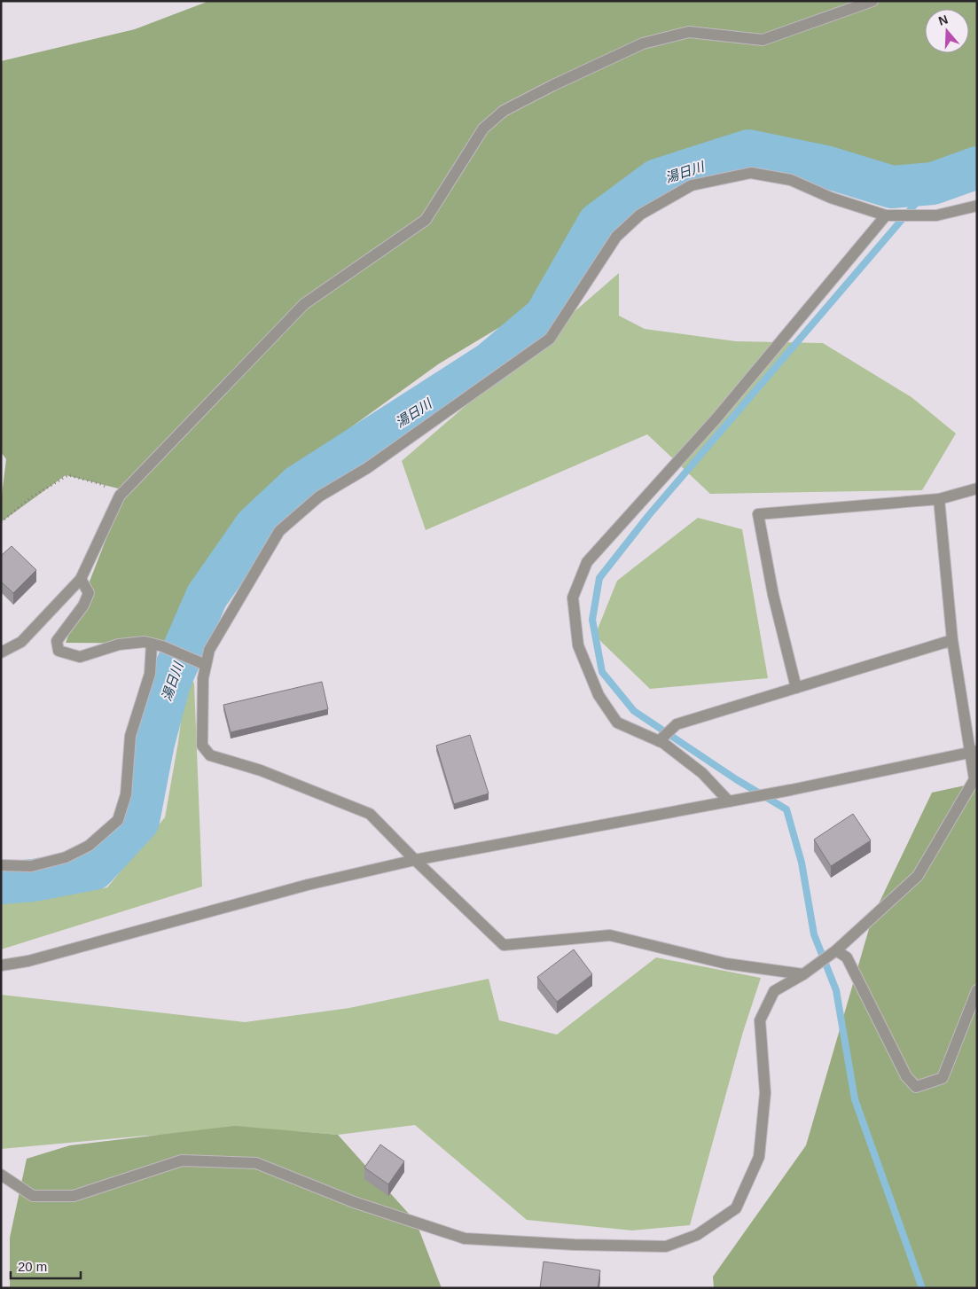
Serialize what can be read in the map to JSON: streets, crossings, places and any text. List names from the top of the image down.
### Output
{
  "water": ["湯日川"],
  "scale_bar": "20 m",
  "north": "top"
}
